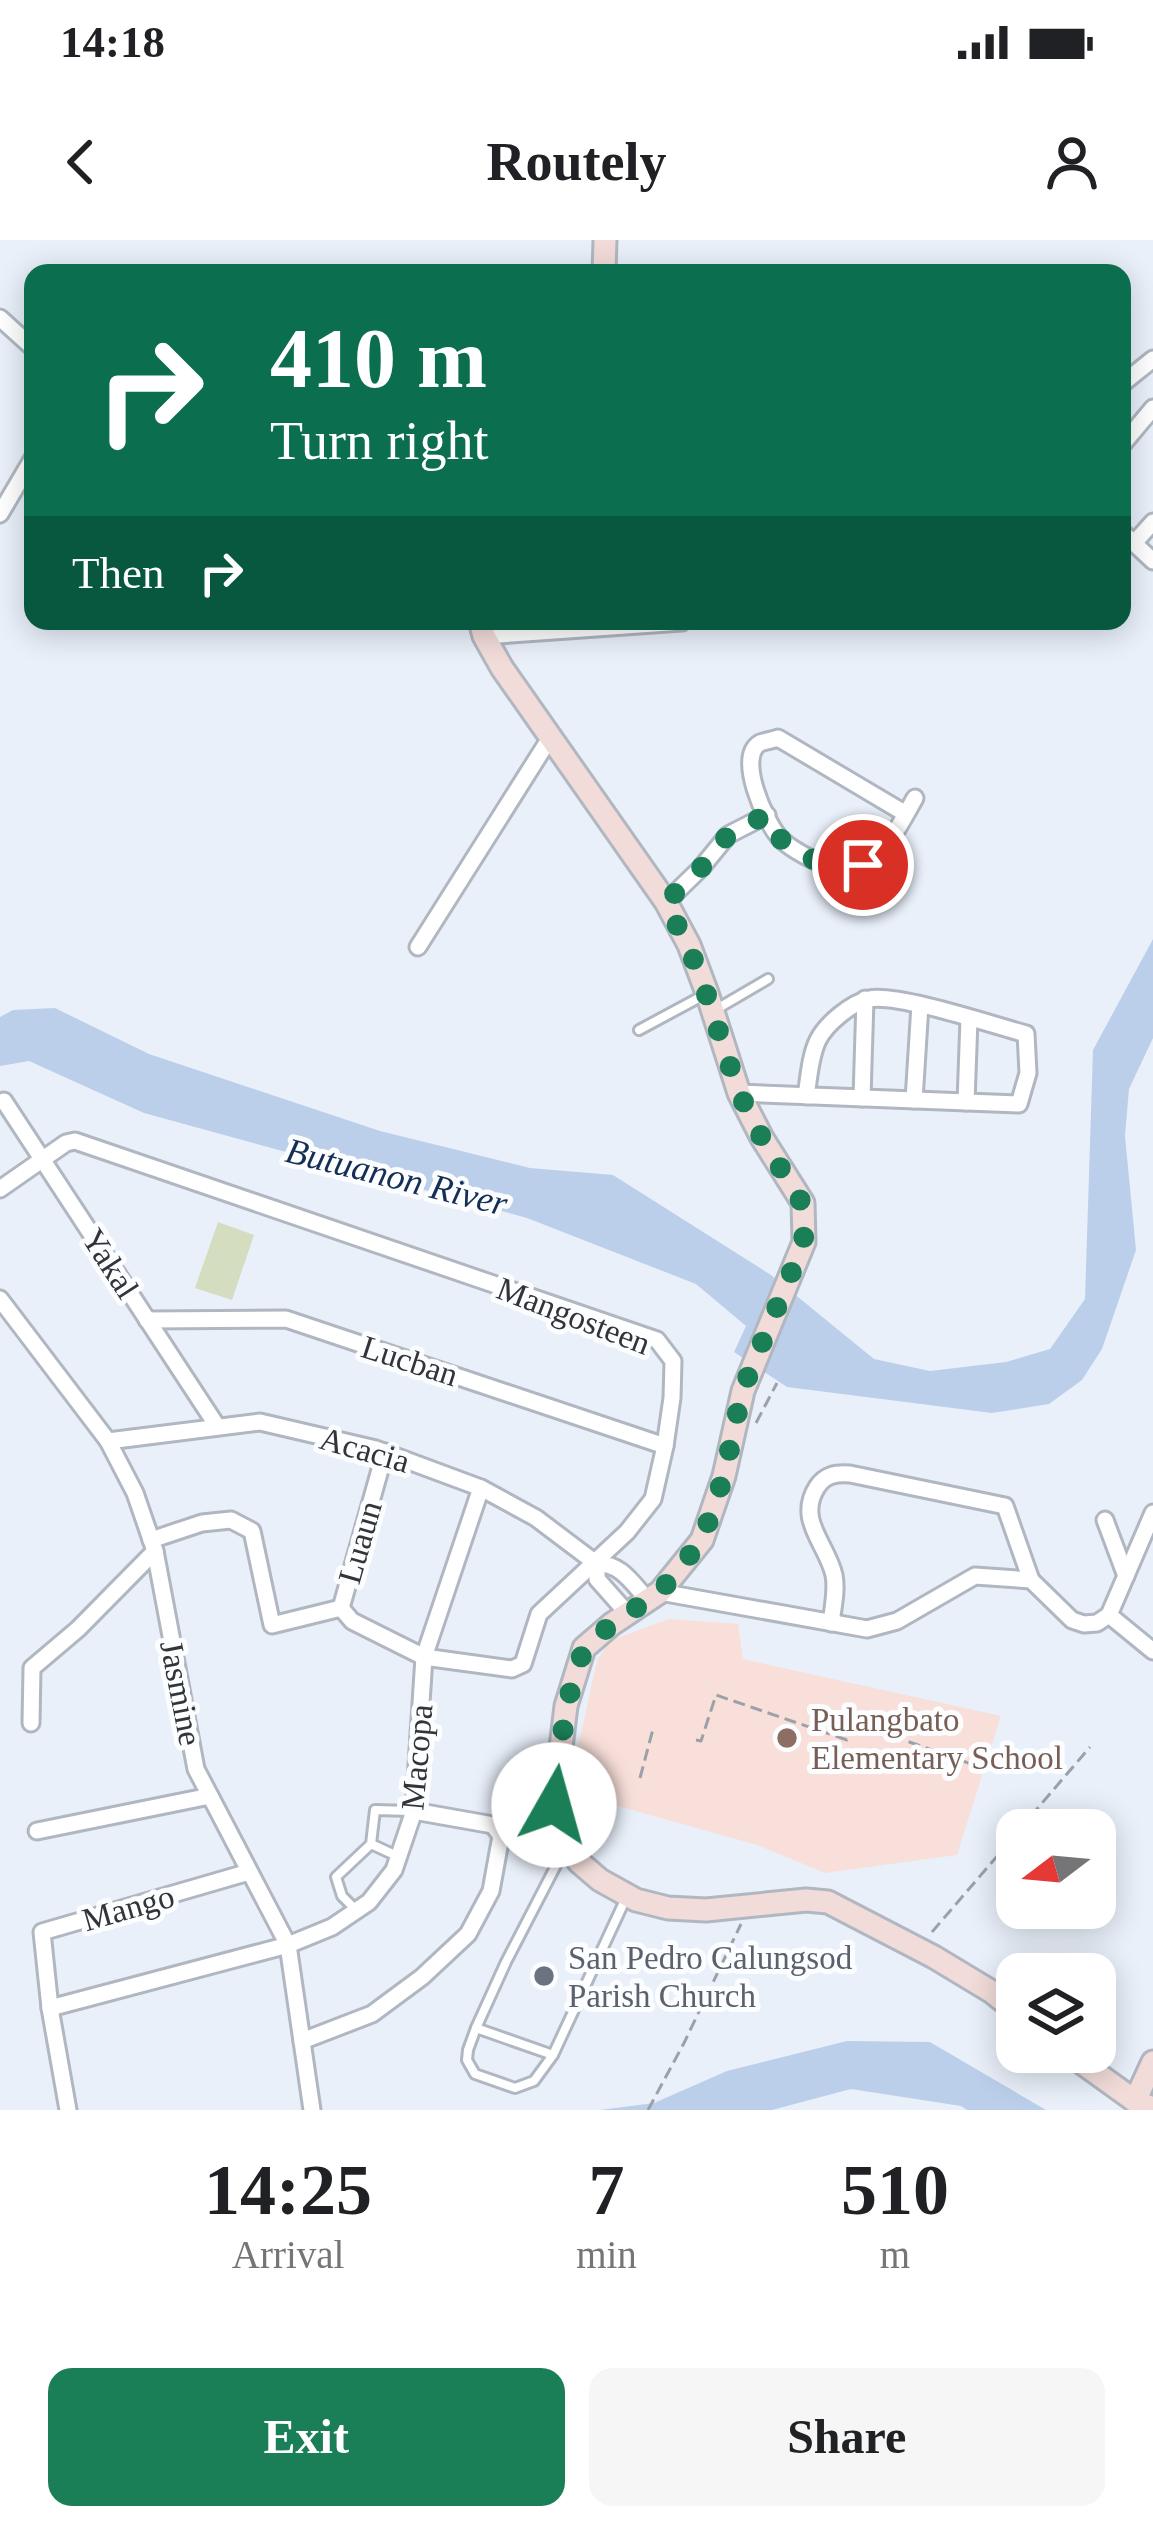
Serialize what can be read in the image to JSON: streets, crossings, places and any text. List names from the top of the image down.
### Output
{
  "streets": {
    "street": [
      "Yakal",
      "Mangosteen",
      "Lucban",
      "Acacia",
      "Luaun",
      "Jasmine",
      "Macopa",
      "Mango"
    ]
  },
  "crossings": [
    ["Yakal", "Mangosteen"],
    ["Yakal", "Lucban"],
    ["Yakal", "Acacia"],
    ["Mangosteen", "Lucban"],
    ["Mangosteen", "Acacia"],
    ["Mangosteen", "Luaun"],
    ["Mangosteen", "Macopa"],
    ["Acacia", "Luaun"],
    ["Acacia", "Jasmine"],
    ["Acacia", "Macopa"],
    ["Luaun", "Macopa"],
    ["Jasmine", "Macopa"],
    ["Jasmine", "Mango"],
    ["Macopa", "Mango"]
  ],
  "water": ["Butuanon River"],
  "places": ["Pulangbato Elementary School", "San Pedro Calungsod Parish Church"],
  "north": "left",
  "page": {
    "status": "14:18",
    "header": "Routely",
    "turn": ["410 m", "Turn right"],
    "then": "Then",
    "eta": [
      "14:25",
      "Arrival",
      "7",
      "min",
      "510",
      "m"
    ],
    "buttons": ["Exit", "Share"]
  }
}
